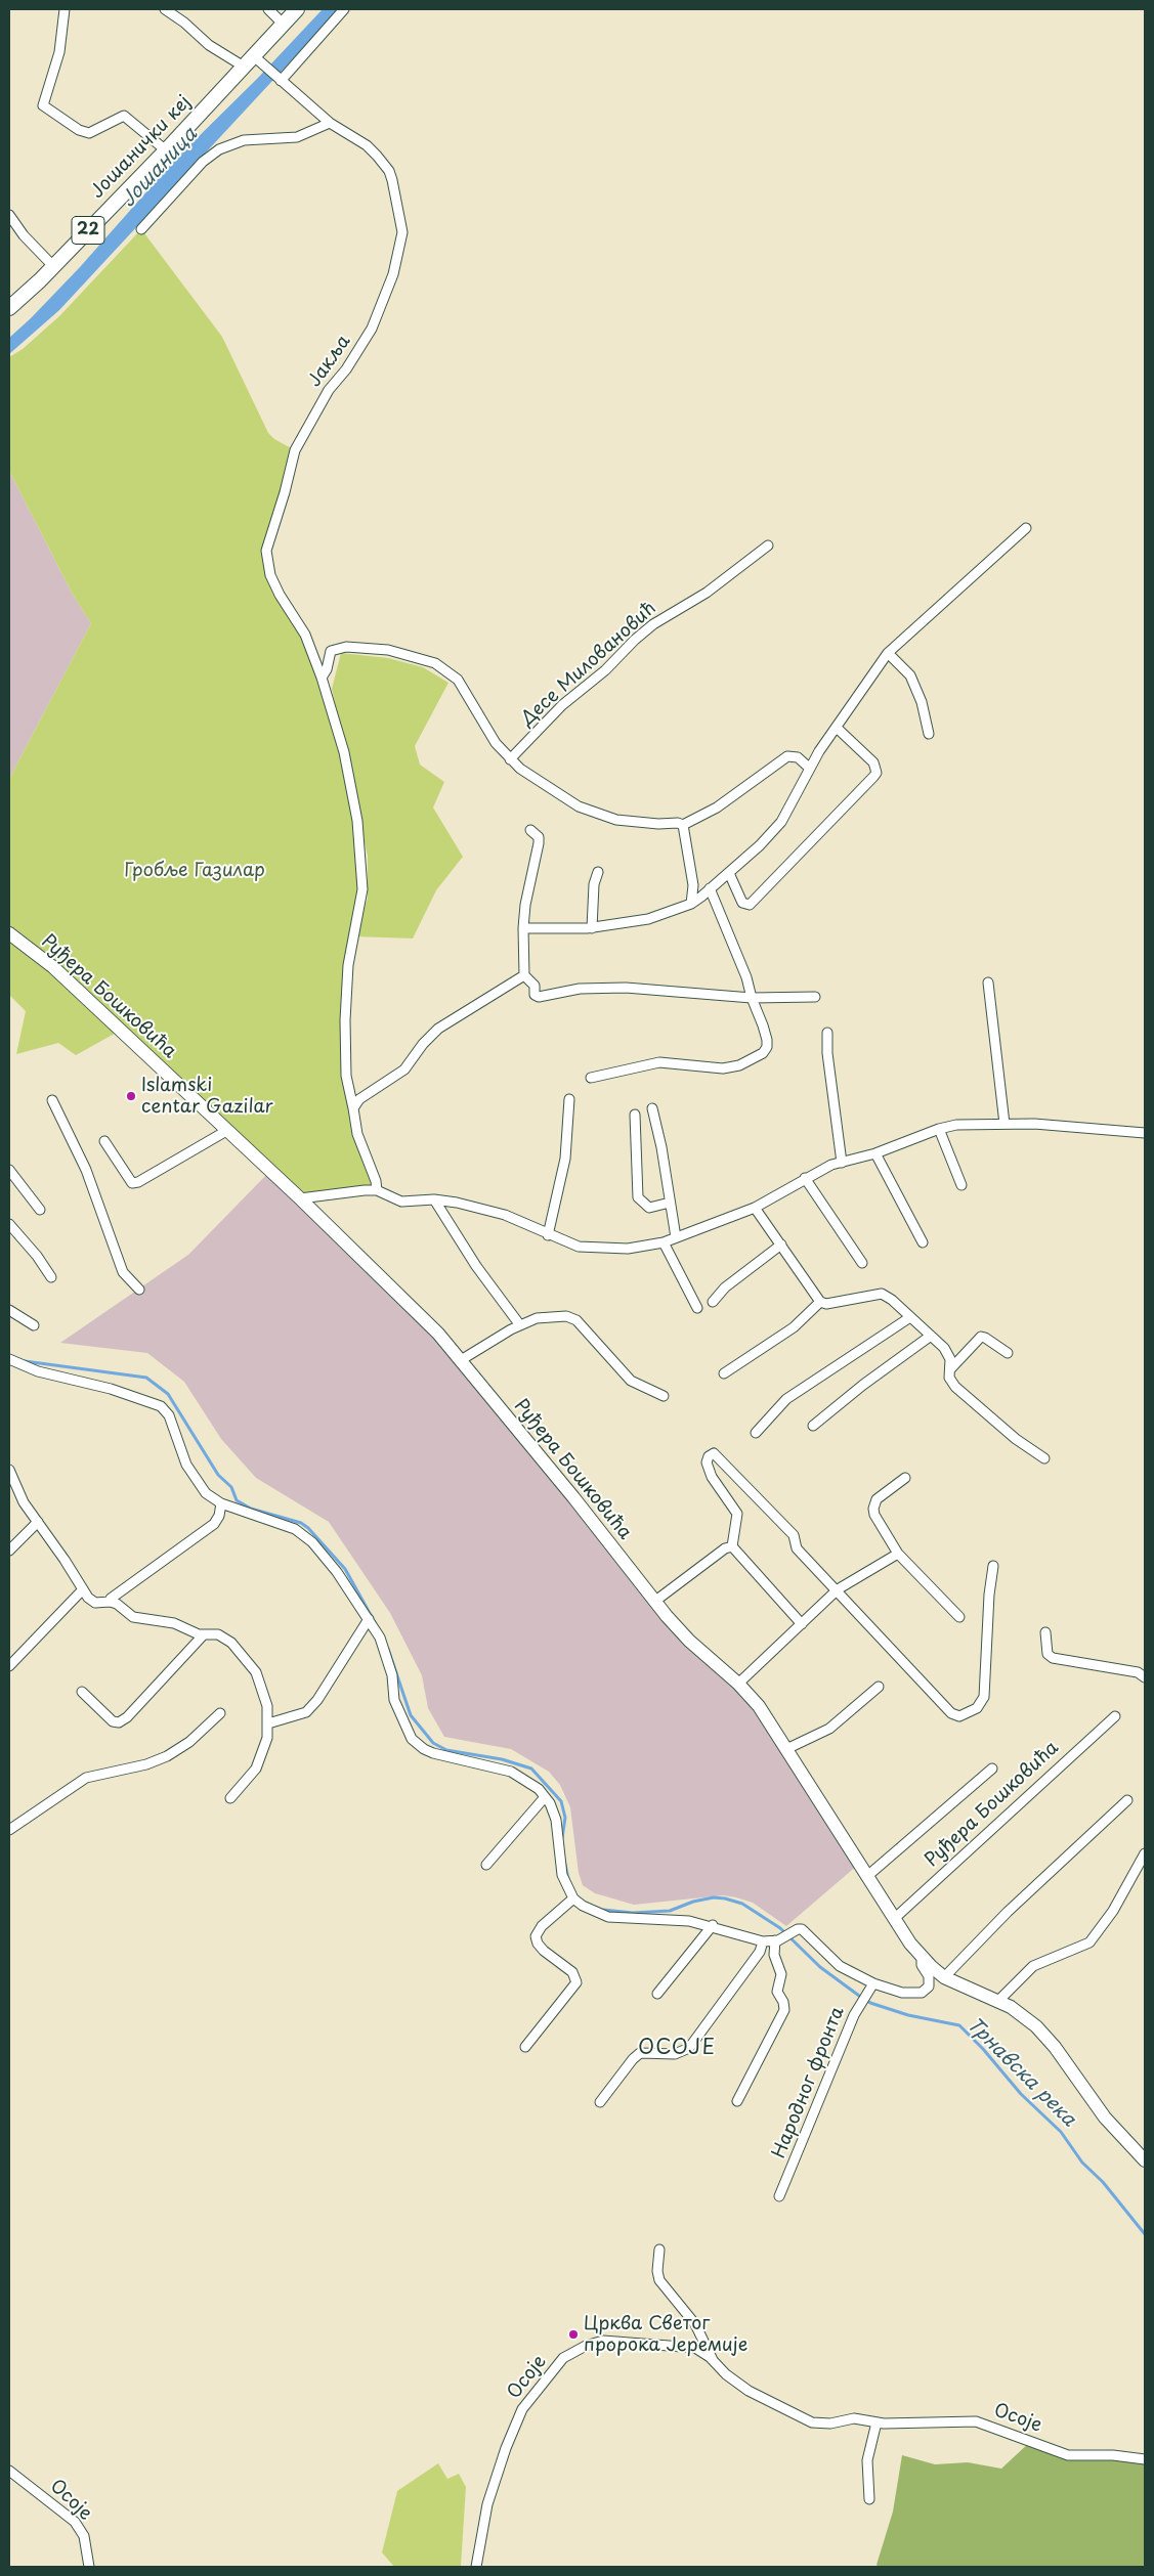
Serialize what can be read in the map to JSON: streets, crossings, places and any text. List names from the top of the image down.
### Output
{
  "streets": {
    "main road": ["Јошанички кеј", "22", "Руђера Бошковића"],
    "street": [
      "Јакља",
      "Десе Миловановић",
      "Народног фронта",
      "Осоје"
    ]
  },
  "crossings": [
    ["Јошанички кеј", "Јакља"],
    ["Руђера Бошковића", "Народног фронта"]
  ],
  "districts": ["ОСОЈЕ"],
  "water": ["Јошаница", "Трнавска река"],
  "parks": ["Гробље Газилар"],
  "places": ["Islamski centar Gazilar", "Црква Светог пророка Јеремије"]
}
